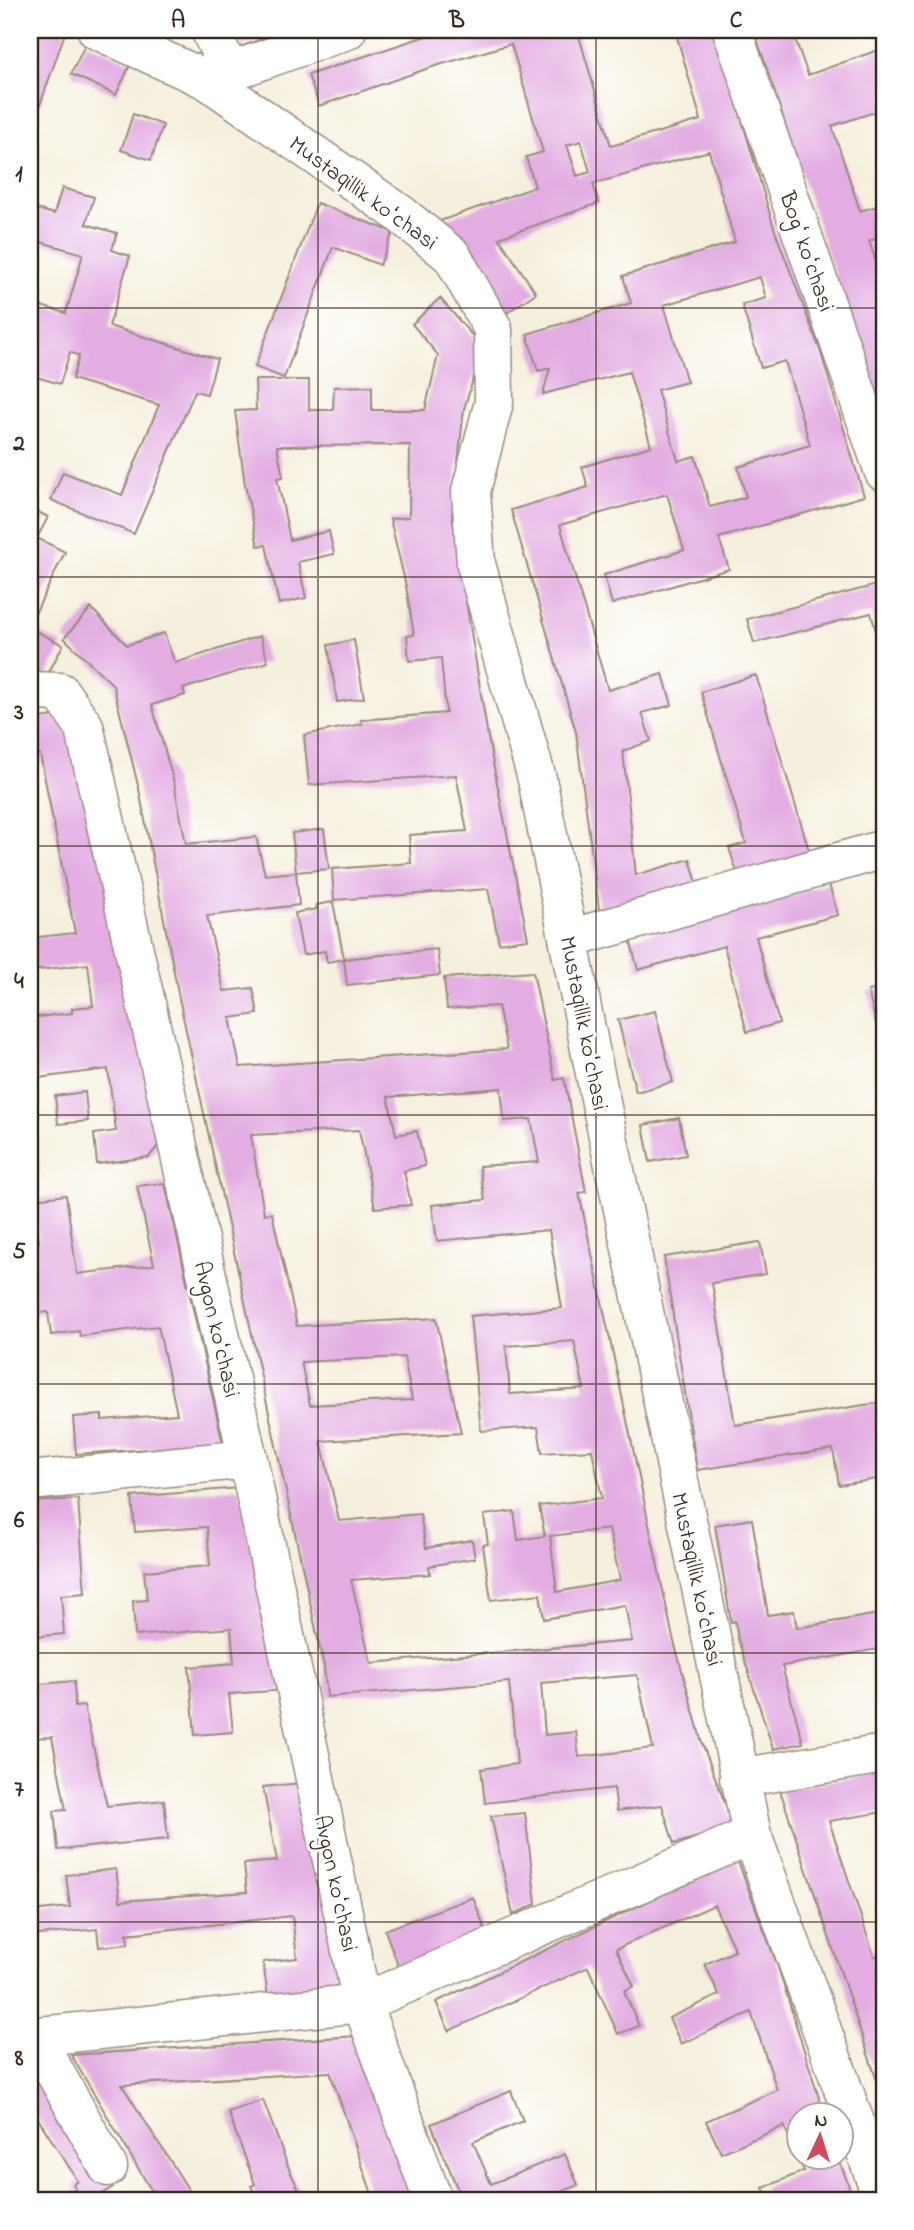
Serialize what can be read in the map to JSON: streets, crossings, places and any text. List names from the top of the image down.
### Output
{
  "streets": {
    "street": ["Mustaqillik koʻchasi", "Bogʻ koʻchasi", "Avgon koʻchasi"]
  },
  "north": "top",
  "grid": {
    "columns": ["A", "B", "C"],
    "rows": [
      "1",
      "2",
      "3",
      "4",
      "5",
      "6",
      "7",
      "8"
    ]
  }
}
